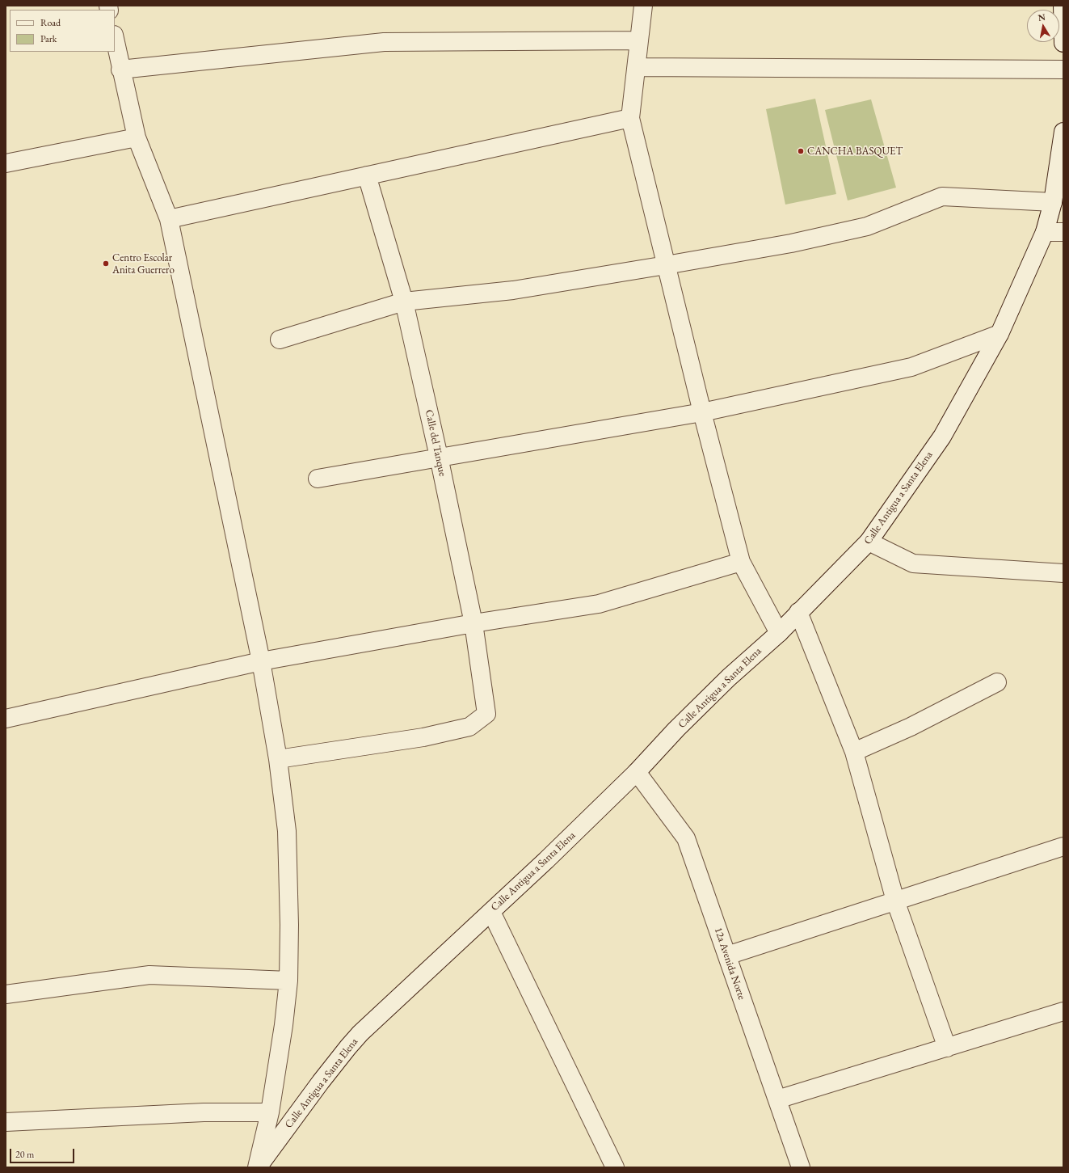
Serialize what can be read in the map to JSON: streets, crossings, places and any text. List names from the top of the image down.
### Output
{
  "streets": {
    "street": ["Calle del Tanque", "Calle Antigua a Santa Elena", "12a Avenida Norte"]
  },
  "crossings": [
    ["Calle Antigua a Santa Elena", "12a Avenida Norte"]
  ],
  "places": ["CANCHA BASQUET", "Centro Escolar Anita Guerrero"],
  "legend": ["Road", "Park"],
  "scale_bar": "20 m",
  "north": "top"
}
